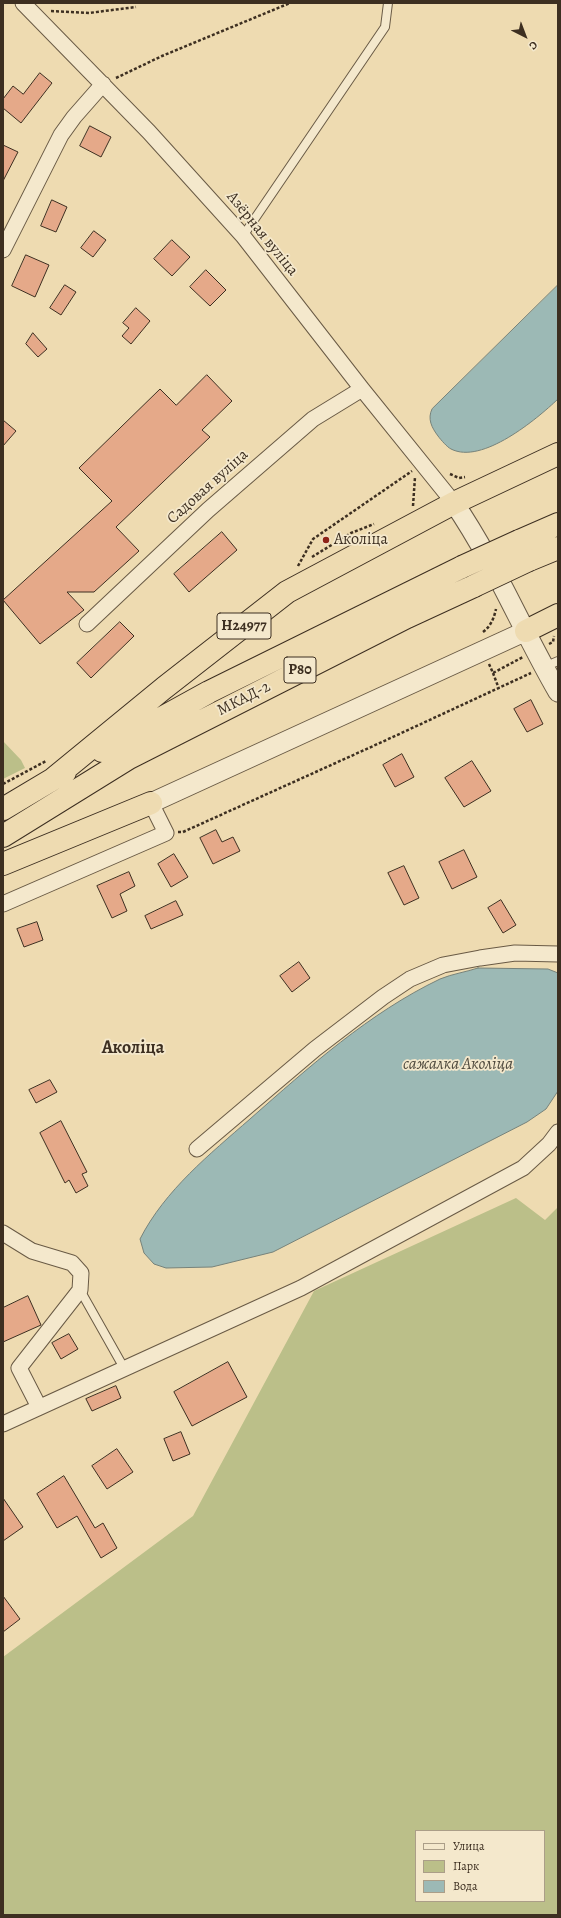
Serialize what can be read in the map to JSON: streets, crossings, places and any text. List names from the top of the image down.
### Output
{
  "streets": {
    "highway": ["Н24977", "Р80", "МКАД-2"],
    "street": ["Азёрная вуліца", "Садовая вуліца"]
  },
  "crossings": [
    ["Азёрная вуліца", "Садовая вуліца"],
    ["Азёрная вуліца", "Н24977"],
    ["Н24977", "Р80"]
  ],
  "districts": ["Аколіца"],
  "water": ["сажалка Аколіца"],
  "places": ["Аколіца"],
  "legend": ["Улица", "Парк", "Вода"],
  "north": "bottom right"
}
